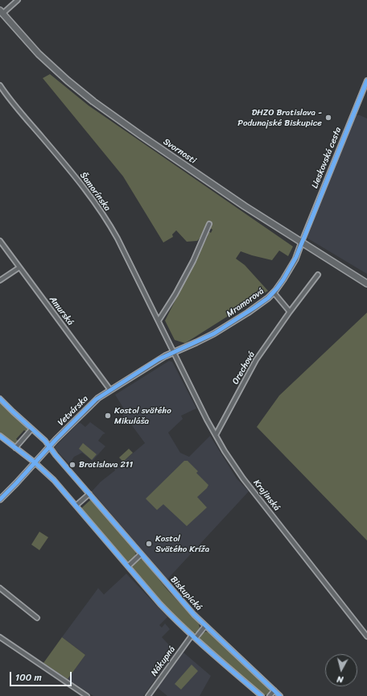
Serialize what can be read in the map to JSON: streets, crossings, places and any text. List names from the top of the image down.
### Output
{
  "streets": {
    "main road": ["Svornosti"],
    "street": [
      "Lieskovská cesta",
      "Šamorínska",
      "Mramorová",
      "Amurská",
      "Orechová",
      "Vetvárska",
      "Krajinská",
      "Biskupická",
      "Nákupná"
    ]
  },
  "crossings": [
    ["Svornosti", "Lieskovská cesta"],
    ["Svornosti", "Mramorová"],
    ["Lieskovská cesta", "Mramorová"],
    ["Šamorínska", "Mramorová"],
    ["Šamorínska", "Vetvárska"],
    ["Šamorínska", "Krajinská"],
    ["Mramorová", "Vetvárska"],
    ["Mramorová", "Krajinská"],
    ["Amurská", "Vetvárska"],
    ["Orechová", "Krajinská"],
    ["Vetvárska", "Krajinská"],
    ["Vetvárska", "Biskupická"],
    ["Biskupická", "Nákupná"]
  ],
  "places": [
    "DHZO Bratislava - Podunajské Biskupice",
    "Kostol svätého Mikuláša",
    "Bratislava 211",
    "Kostol Svätého Kríža"
  ],
  "scale_bar": "100 m",
  "north": "bottom"
}
